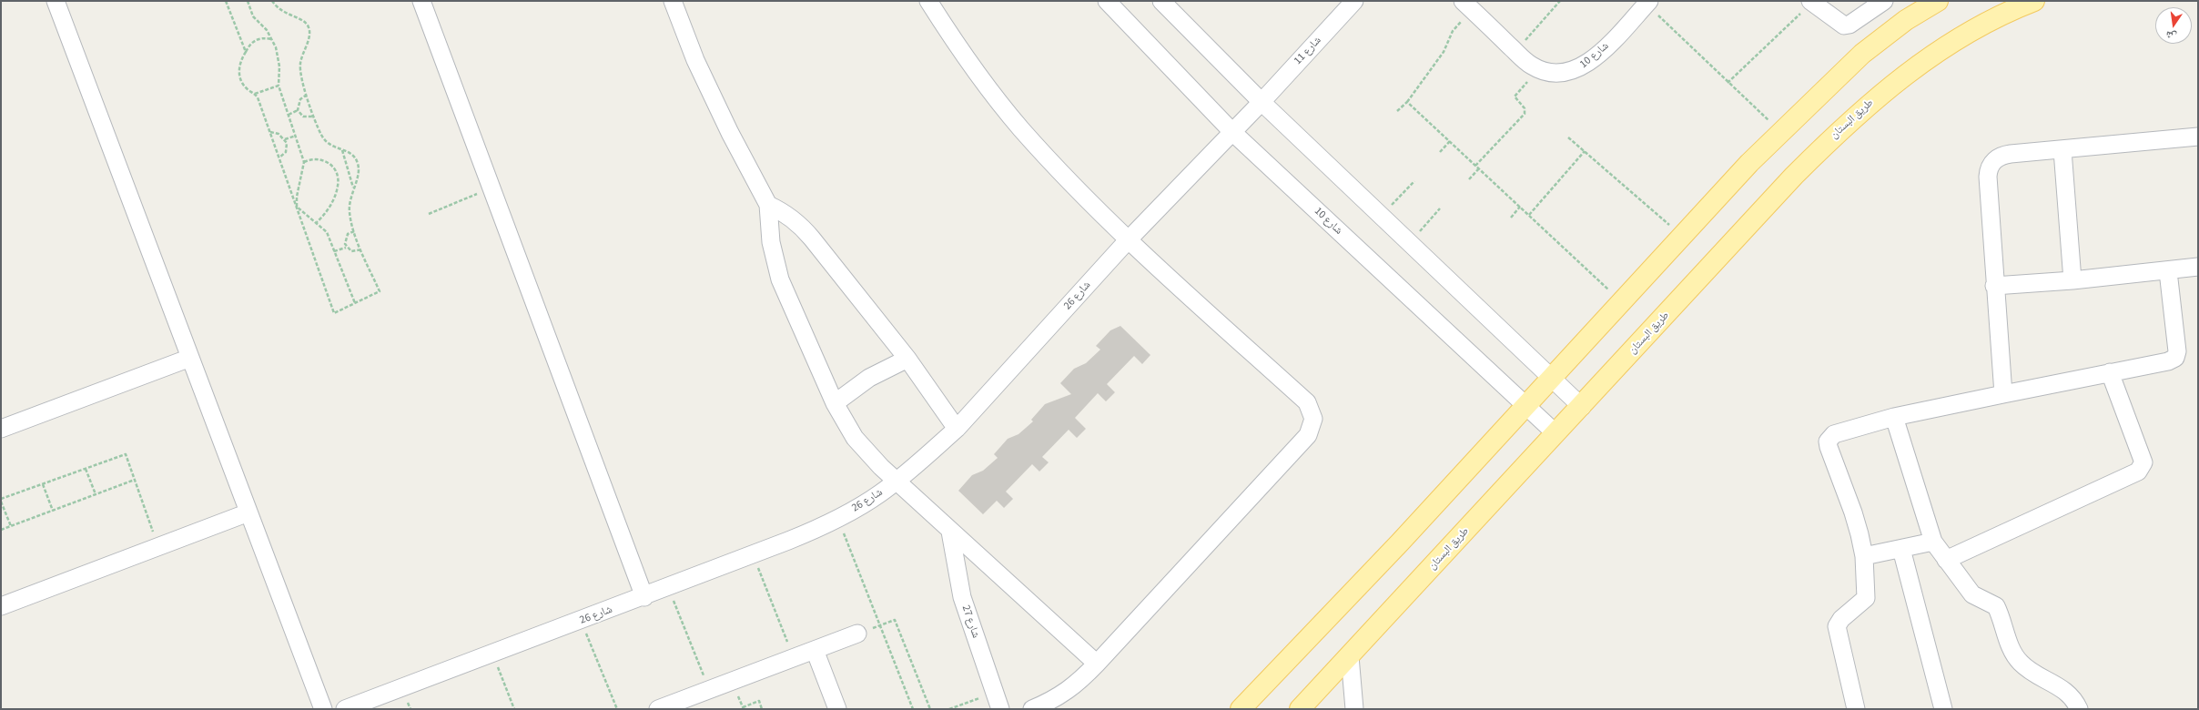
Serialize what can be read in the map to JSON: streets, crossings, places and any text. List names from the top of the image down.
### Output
{
  "streets": {
    "main road": ["طريق البستان"],
    "street": [
      "شارع 11",
      "شارع 10",
      "شارع 26",
      "شارع 27"
    ]
  },
  "crossings": [
    ["شارع 11", "شارع 26"],
    ["شارع 10", "طريق البستان"],
    ["شارع 10", "شارع 26"]
  ],
  "north": "bottom"
}
